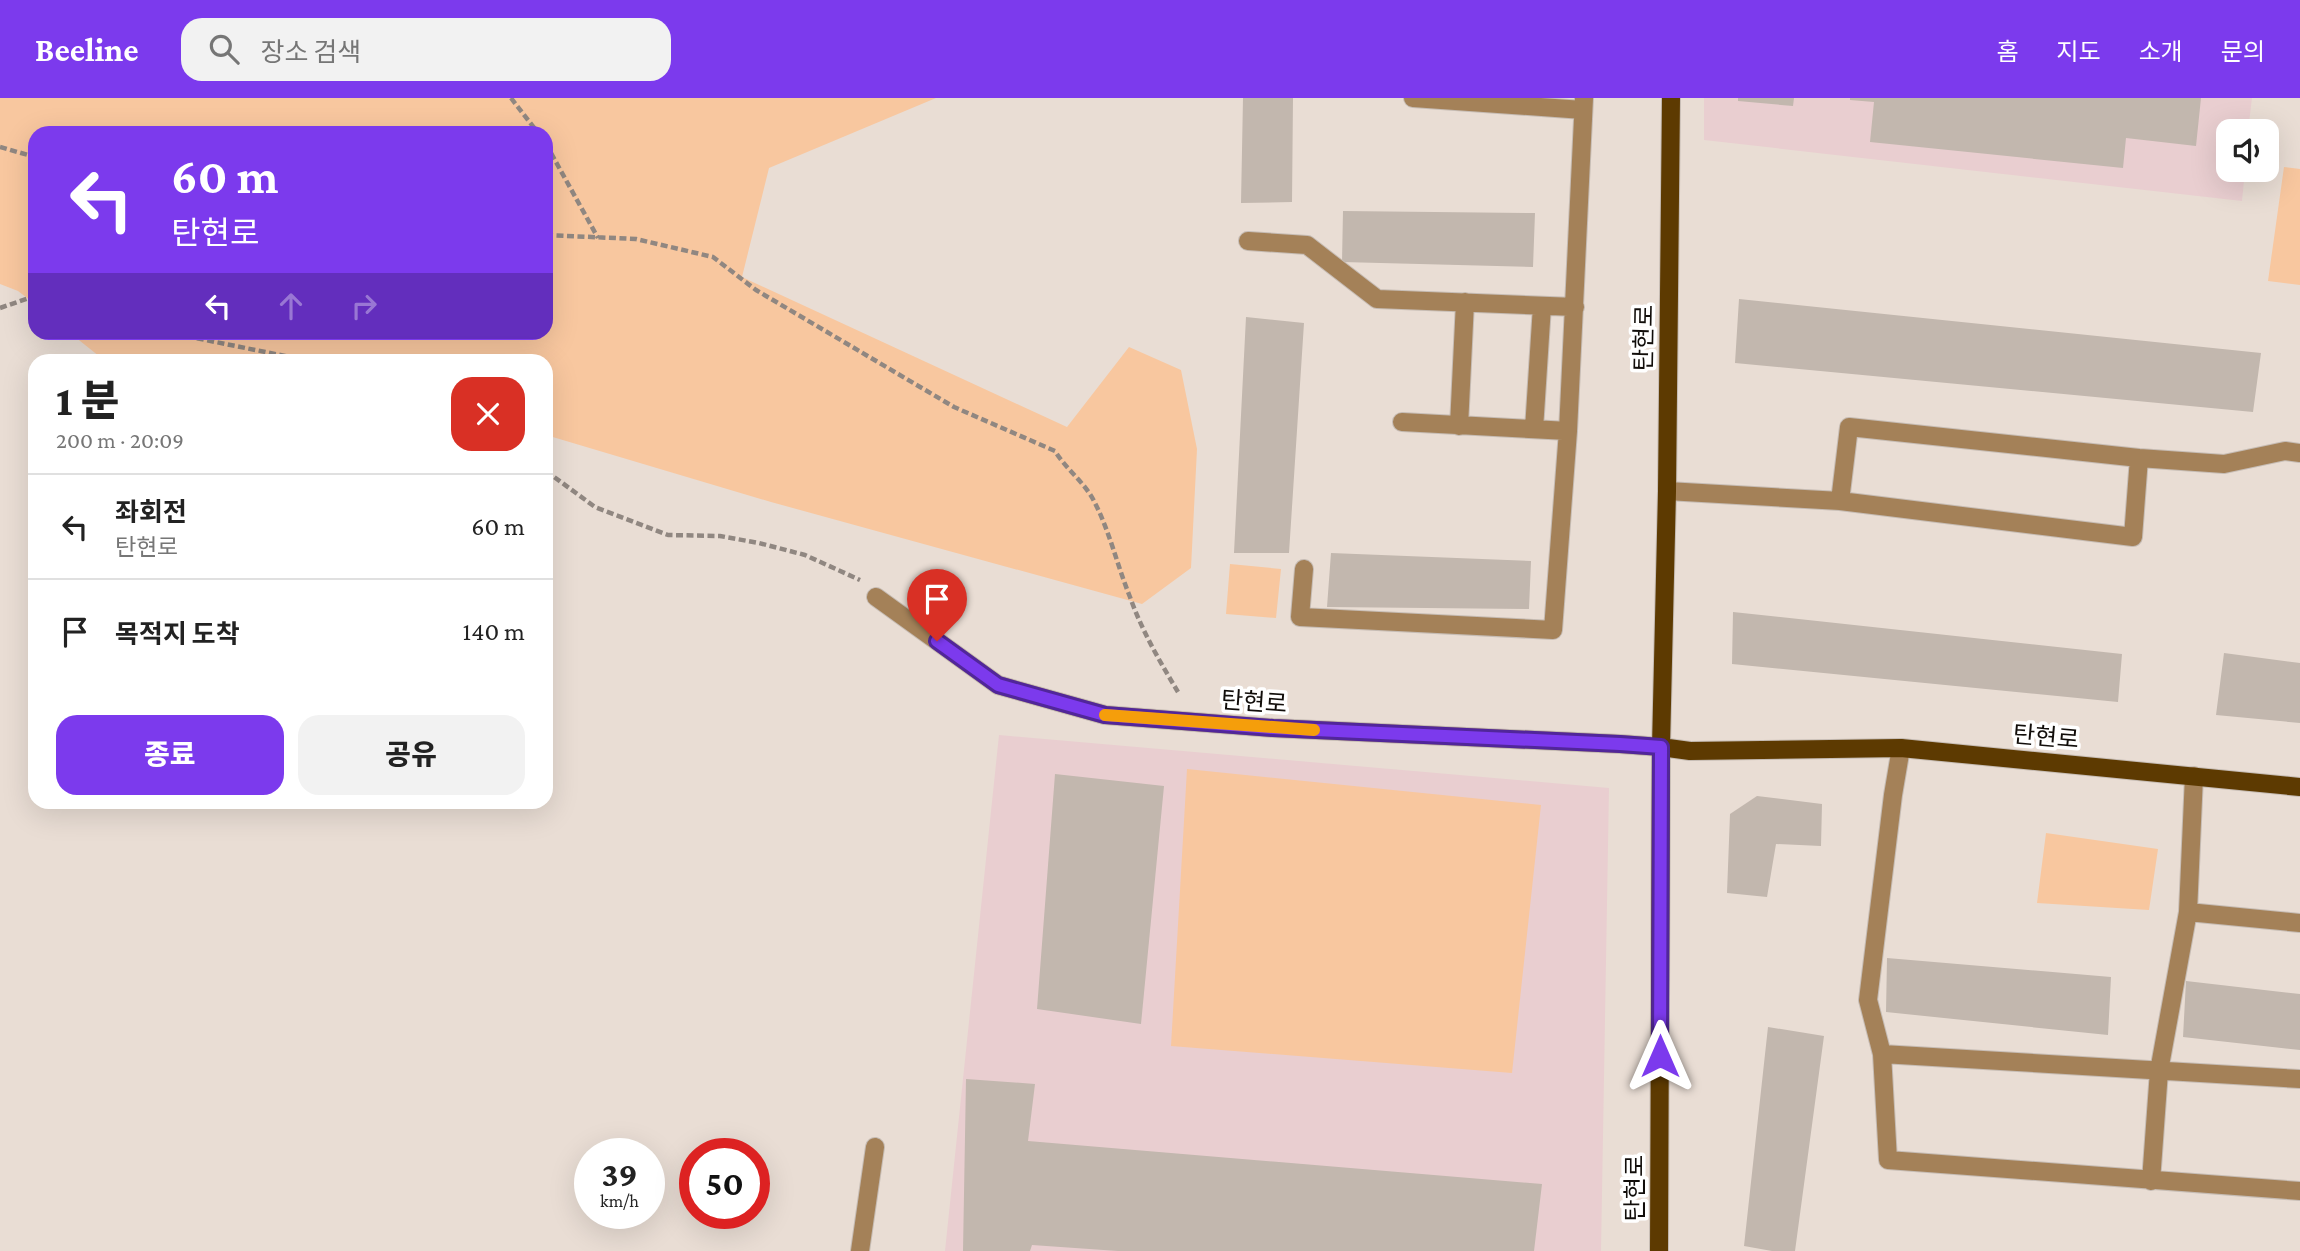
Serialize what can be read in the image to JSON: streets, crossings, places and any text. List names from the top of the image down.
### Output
{
  "streets": {
    "main road": ["탄현로"]
  },
  "page": {
    "header": "Beeline",
    "search": "장소 검색",
    "nav": [
      "홈",
      "지도",
      "소개",
      "문의"
    ],
    "turn": ["60 m", "탄현로"],
    "heading": ["1 분", "200 m · 20:09"],
    "list": [
      {
        "name": "좌회전",
        "note": "탄현로",
        "value": "60 m"
      },
      {
        "name": "목적지 도착",
        "value": "140 m"
      }
    ],
    "buttons": ["종료", "공유"],
    "speed": "39 km/h",
    "limit": "50"
  }
}
